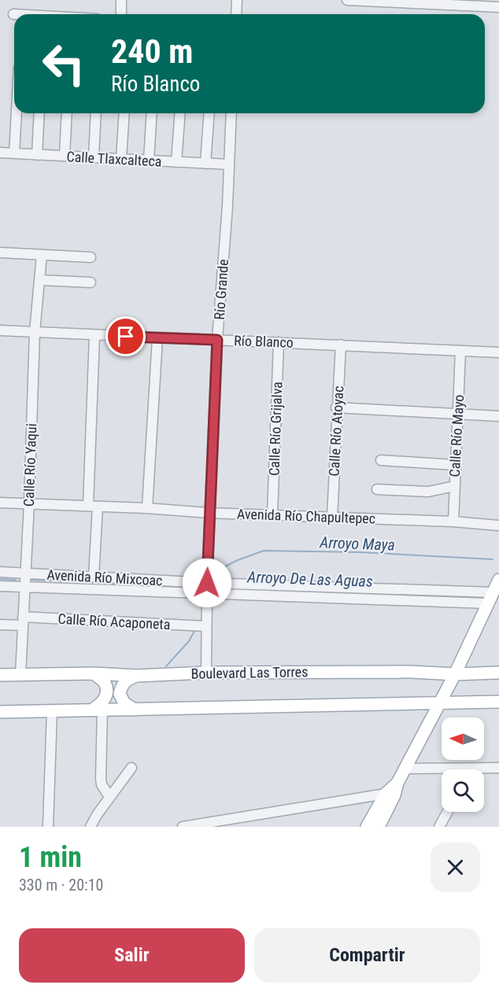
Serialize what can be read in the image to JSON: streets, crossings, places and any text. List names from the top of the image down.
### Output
{
  "streets": {
    "main road": ["Boulevard Las Torres"],
    "street": [
      "Calle Tlaxcalteca",
      "Río Grande",
      "Río Blanco",
      "Calle Río Grijalva",
      "Calle Río Atoyac",
      "Calle Río Mayo",
      "Calle Río Yaqui",
      "Avenida Río Chapultepec",
      "Avenida Río Mixcoac",
      "Calle Río Acaponeta"
    ]
  },
  "crossings": [
    ["Calle Tlaxcalteca", "Río Grande"],
    ["Río Grande", "Río Blanco"],
    ["Río Grande", "Avenida Río Chapultepec"],
    ["Río Grande", "Avenida Río Mixcoac"],
    ["Río Blanco", "Calle Río Grijalva"],
    ["Río Blanco", "Calle Río Atoyac"],
    ["Río Blanco", "Calle Río Mayo"],
    ["Río Blanco", "Calle Río Yaqui"],
    ["Calle Río Grijalva", "Avenida Río Chapultepec"],
    ["Calle Río Atoyac", "Avenida Río Chapultepec"],
    ["Calle Río Mayo", "Avenida Río Chapultepec"],
    ["Calle Río Yaqui", "Avenida Río Chapultepec"],
    ["Calle Río Yaqui", "Avenida Río Mixcoac"],
    ["Calle Río Yaqui", "Calle Río Acaponeta"],
    ["Calle Río Yaqui", "Boulevard Las Torres"]
  ],
  "water": ["Arroyo Maya", "Arroyo De Las Aguas"],
  "north": "left",
  "page": {
    "turn": ["240 m", "Río Blanco"],
    "heading": ["1 min", "330 m · 20:10"],
    "buttons": ["Salir", "Compartir"]
  }
}
